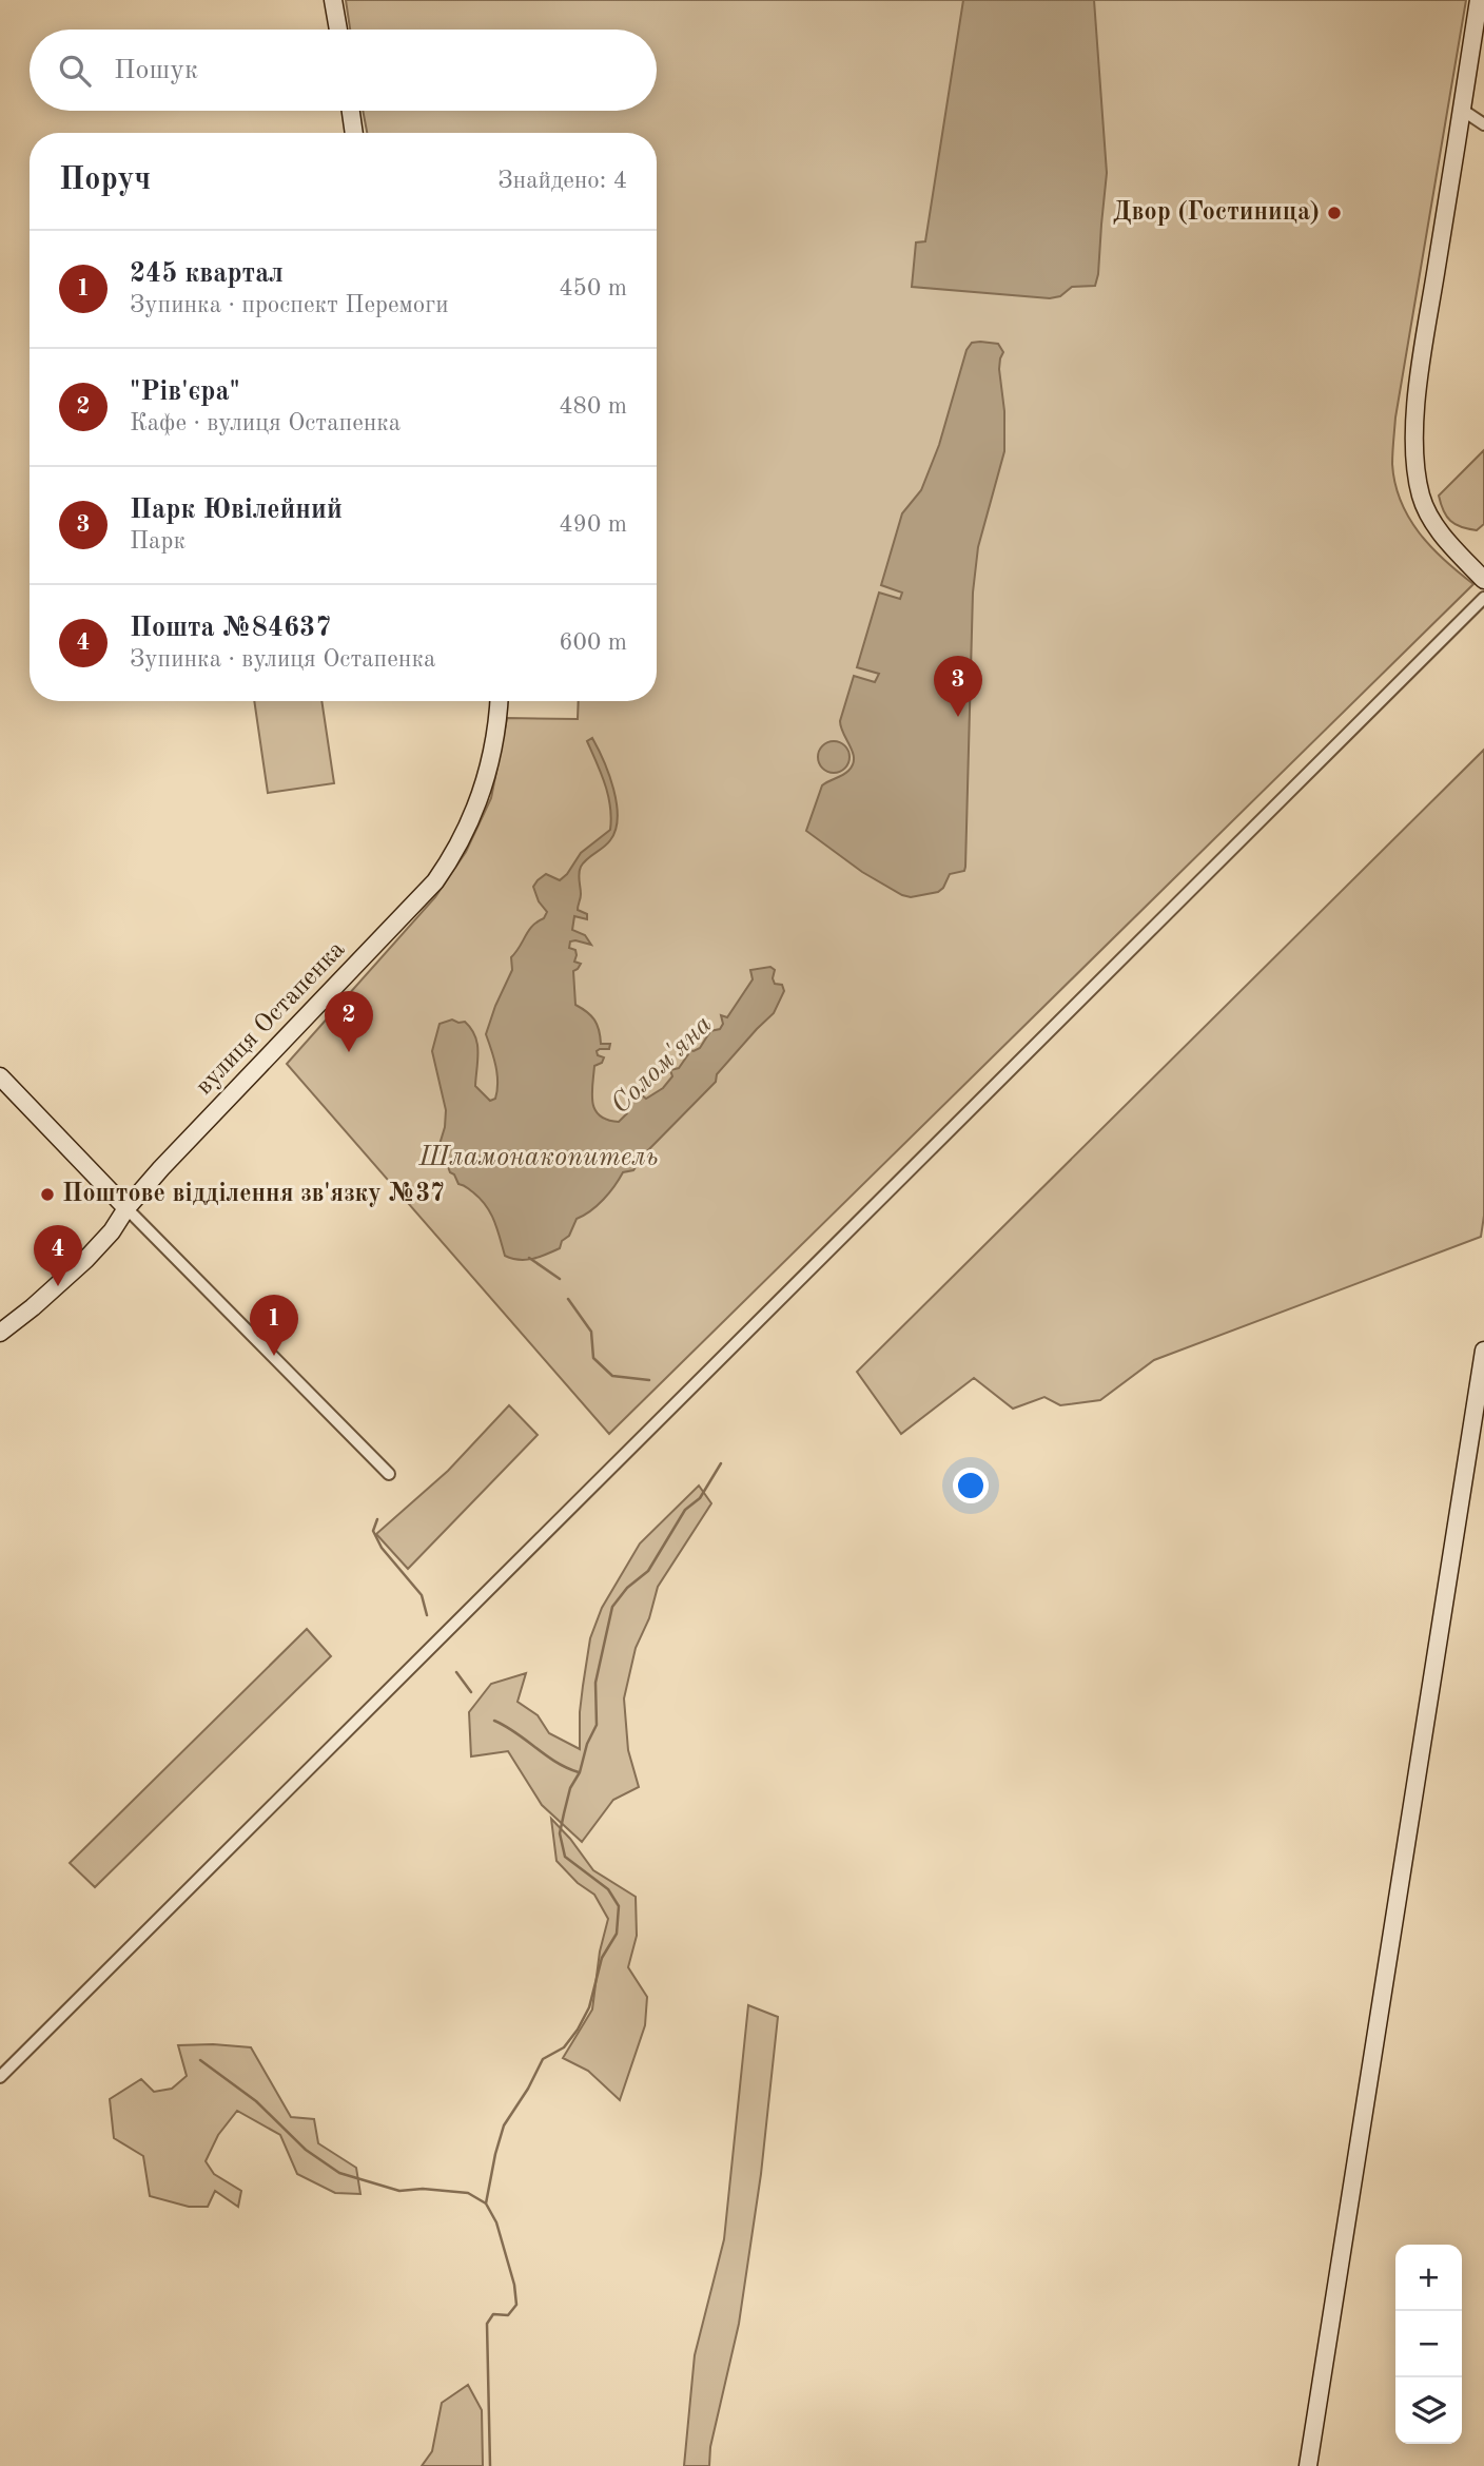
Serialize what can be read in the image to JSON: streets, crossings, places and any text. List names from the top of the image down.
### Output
{
  "streets": {
    "street": ["вулиця Остапенка"]
  },
  "water": ["Солом'яна", "Шламонакопитель"],
  "places": ["Двор (Гостиница)", "Поштове відділення зв'язку №37"],
  "page": {
    "search": "Пошук",
    "heading": ["Поруч", "Знайдено: 4"],
    "list": [
      {
        "mark": "1",
        "name": "245 квартал",
        "note": "Зупинка · проспект Перемоги",
        "value": "450 m"
      },
      {
        "mark": "2",
        "name": "\"Рів'єра\"",
        "note": "Кафе · вулиця Остапенка",
        "value": "480 m"
      },
      {
        "mark": "3",
        "name": "Парк Ювілейний",
        "note": "Парк",
        "value": "490 m"
      },
      {
        "mark": "4",
        "name": "Пошта №84637",
        "note": "Зупинка · вулиця Остапенка",
        "value": "600 m"
      }
    ],
    "pins": [
      "3",
      "2",
      "4",
      "1"
    ],
    "map_buttons": ["+", "−"]
  }
}
